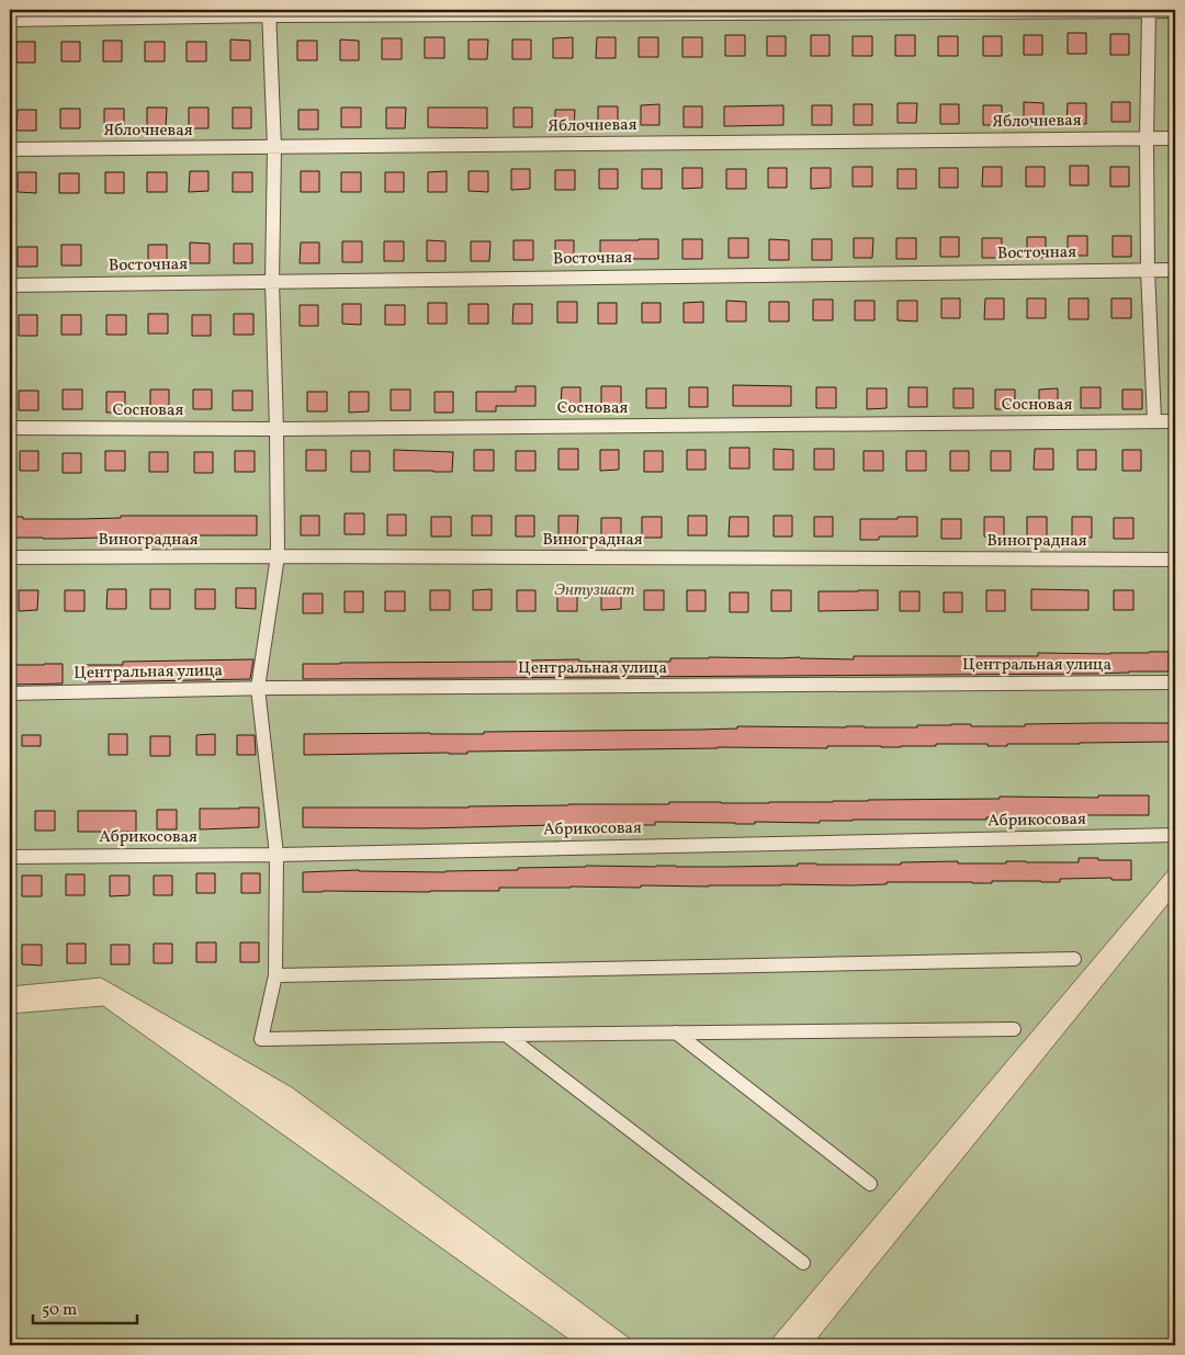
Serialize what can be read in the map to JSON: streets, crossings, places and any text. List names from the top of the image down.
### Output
{
  "streets": {
    "street": [
      "Яблочневая",
      "Восточная",
      "Сосновая",
      "Виноградная",
      "Центральная улица",
      "Абрикосовая"
    ]
  },
  "parks": ["Энтузиаст"],
  "scale_bar": "50 m"
}
